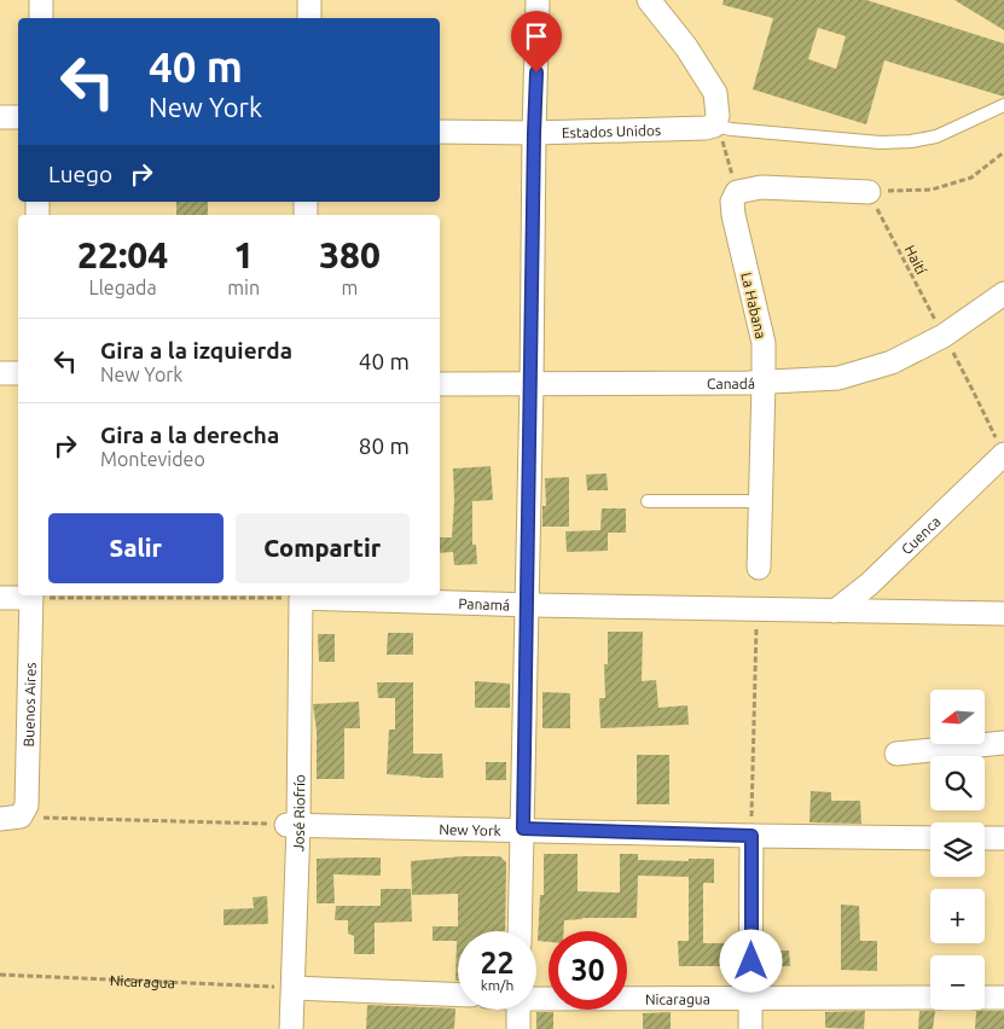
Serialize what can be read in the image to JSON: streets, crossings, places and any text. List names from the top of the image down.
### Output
{
  "streets": {
    "street": [
      "Estados Unidos",
      "La Habana",
      "Canadá",
      "Cuenca",
      "Panamá",
      "Buenos Aires",
      "José Riofrío",
      "New York",
      "Nicaragua"
    ],
    "path": ["Haití"]
  },
  "crossings": [
    ["La Habana", "Canadá"],
    ["Cuenca", "Panamá"],
    ["Panamá", "José Riofrío"],
    ["José Riofrío", "New York"],
    ["José Riofrío", "Nicaragua"]
  ],
  "north": "left",
  "page": {
    "turn": ["40 m", "New York"],
    "then": "Luego",
    "eta": [
      "22:04",
      "Llegada",
      "1",
      "min",
      "380",
      "m"
    ],
    "list": [
      {
        "name": "Gira a la izquierda",
        "note": "New York",
        "value": "40 m"
      },
      {
        "name": "Gira a la derecha",
        "note": "Montevideo",
        "value": "80 m"
      }
    ],
    "buttons": ["Salir", "Compartir"],
    "map_buttons": ["+", "−"],
    "speed": "22 km/h",
    "limit": "30"
  }
}
